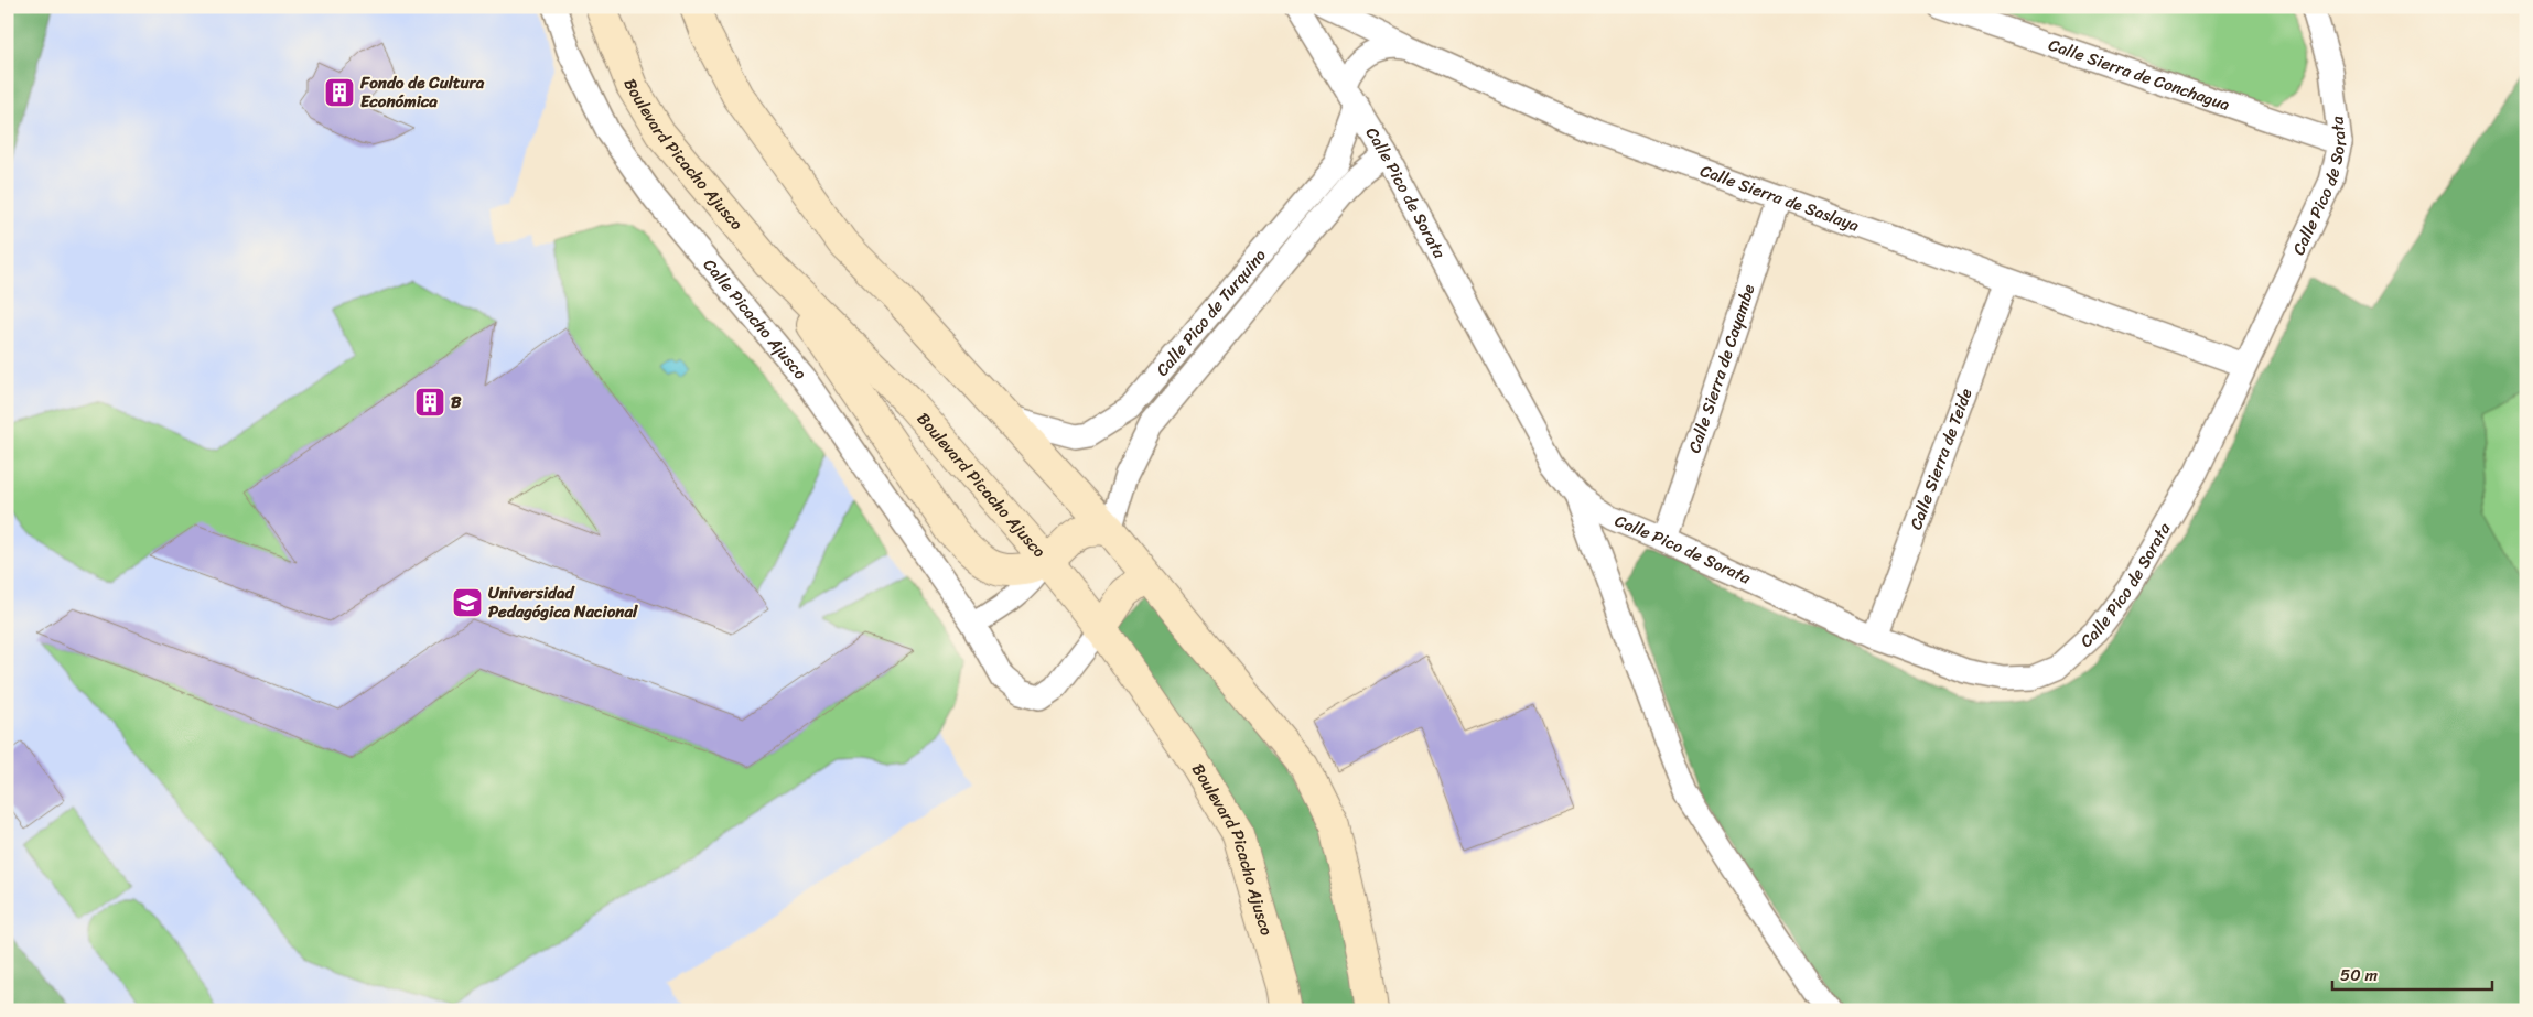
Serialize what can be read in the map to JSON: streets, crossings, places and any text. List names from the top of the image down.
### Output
{
  "streets": {
    "main road": ["Boulevard Picacho Ajusco"],
    "street": [
      "Calle Sierra de Conchagua",
      "Calle Pico de Sorata",
      "Calle Sierra de Saslaya",
      "Calle Pico de Turquino",
      "Calle Picacho Ajusco",
      "Calle Sierra de Cayambe",
      "Calle Sierra de Teide"
    ]
  },
  "crossings": [
    ["Calle Sierra de Conchagua", "Calle Pico de Sorata"],
    ["Boulevard Picacho Ajusco", "Calle Picacho Ajusco"],
    ["Calle Pico de Sorata", "Calle Sierra de Saslaya"],
    ["Calle Pico de Sorata", "Calle Pico de Turquino"],
    ["Calle Pico de Sorata", "Calle Sierra de Cayambe"],
    ["Calle Pico de Sorata", "Calle Sierra de Teide"],
    ["Calle Sierra de Saslaya", "Calle Sierra de Cayambe"],
    ["Calle Sierra de Saslaya", "Calle Sierra de Teide"]
  ],
  "places": {
    "building": ["Fondo de Cultura Económica", "B"],
    "school or university": ["Universidad Pedagógica Nacional"]
  },
  "scale_bar": "50 m"
}
